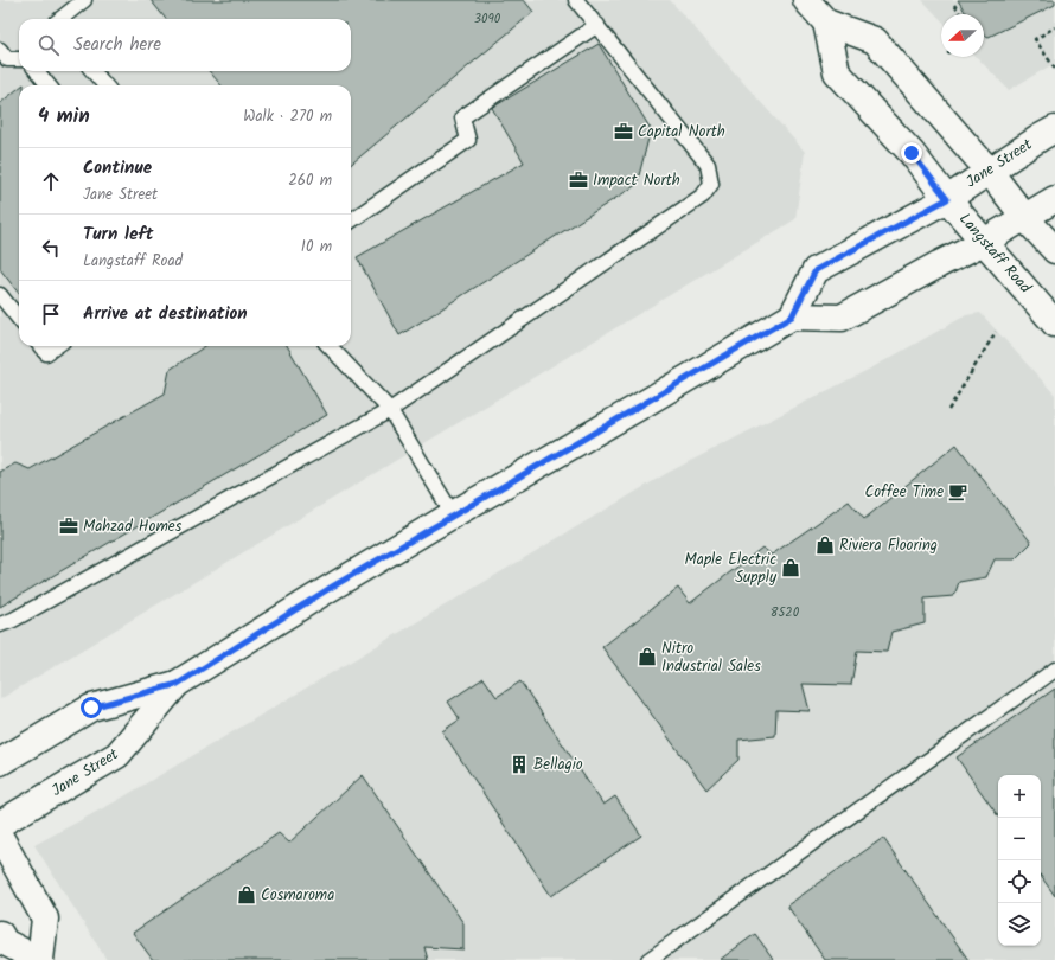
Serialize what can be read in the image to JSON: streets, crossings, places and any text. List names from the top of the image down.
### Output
{
  "streets": {
    "main road": ["Jane Street", "Langstaff Road"]
  },
  "crossings": [
    ["Jane Street", "Langstaff Road"]
  ],
  "places": {
    "office": ["Capital North", "Impact North", "Mahzad Homes"],
    "cafe": ["Coffee Time"],
    "shop": [
      "Riviera Flooring",
      "Maple Electric Supply",
      "Nitro Industrial Sales",
      "Cosmaroma"
    ],
    "building": ["Bellagio"]
  },
  "house_numbers": ["3090", "8520"],
  "north": "left",
  "page": {
    "search": "Search here",
    "heading": ["4 min", "Walk · 270 m"],
    "list": [
      ["Continue", "Jane Street", "260 m"],
      ["Turn left", "Langstaff Road", "10 m"],
      "Arrive at destination"
    ],
    "map_buttons": ["+", "−"]
  }
}
